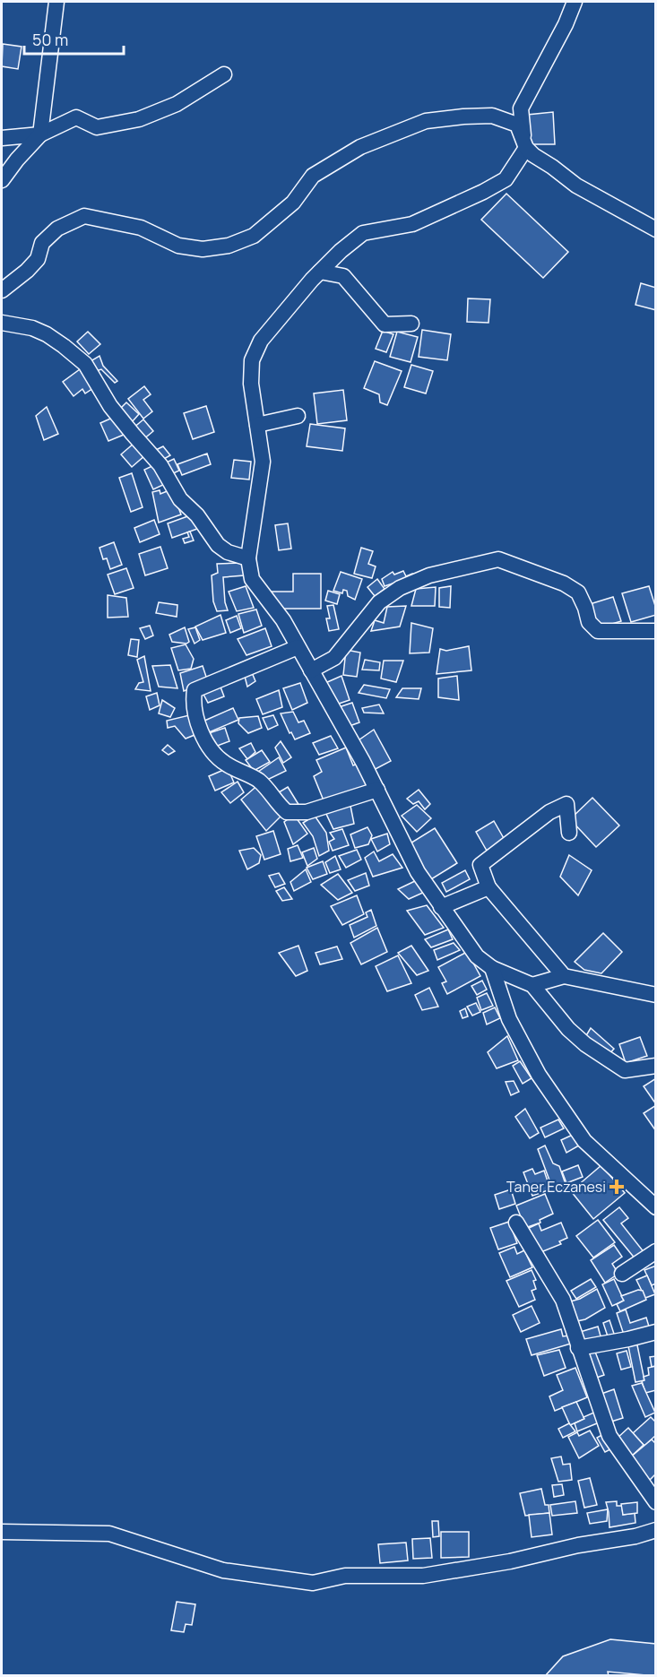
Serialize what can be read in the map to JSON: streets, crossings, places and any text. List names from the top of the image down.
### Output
{
  "places": {
    "health": ["Taner Eczanesi"]
  },
  "scale_bar": "50 m"
}
